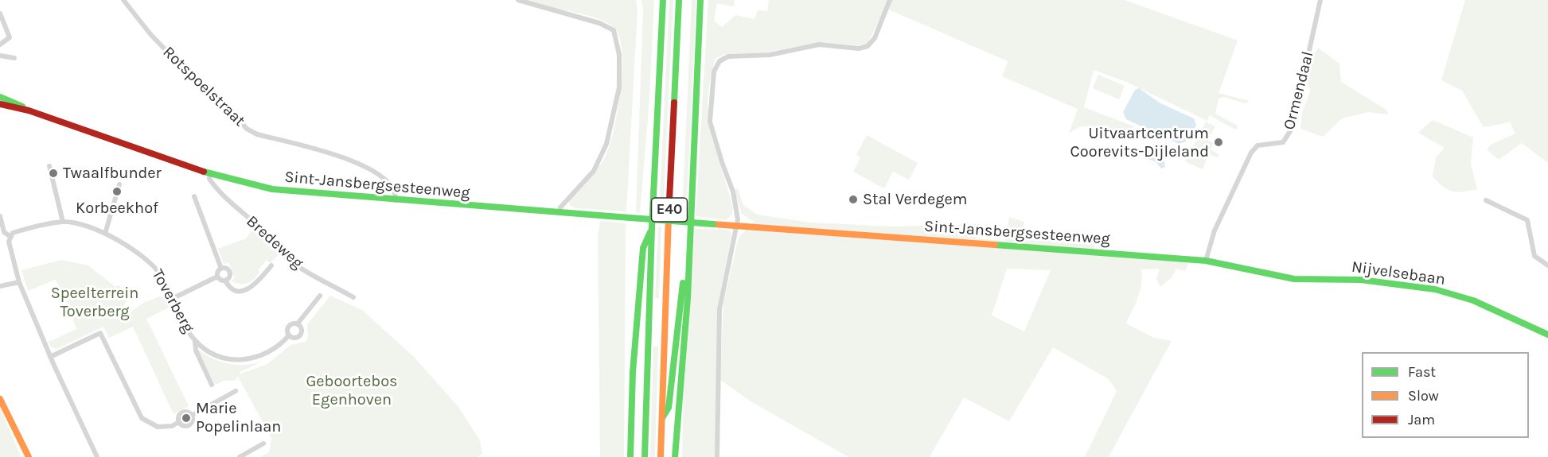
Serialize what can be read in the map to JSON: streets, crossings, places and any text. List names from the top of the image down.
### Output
{
  "streets": {
    "main road": ["Sint-Jansbergsesteenweg", "E40", "Nijvelsebaan"],
    "street": [
      "Rotspoelstraat",
      "Ormendaal",
      "Bredeweg",
      "Toverberg"
    ]
  },
  "crossings": [
    ["Rotspoelstraat", "Sint-Jansbergsesteenweg"],
    ["Ormendaal", "Sint-Jansbergsesteenweg"],
    ["Sint-Jansbergsesteenweg", "Bredeweg"],
    ["Sint-Jansbergsesteenweg", "Nijvelsebaan"]
  ],
  "parks": ["Speelterrein Toverberg", "Geboortebos Egenhoven"],
  "places": [
    "Uitvaartcentrum Coorevits-Dijleland",
    "Twaalfbunder",
    "Korbeekhof",
    "Stal Verdegem",
    "Marie Popelinlaan"
  ],
  "legend": ["Fast", "Slow", "Jam"]
}
